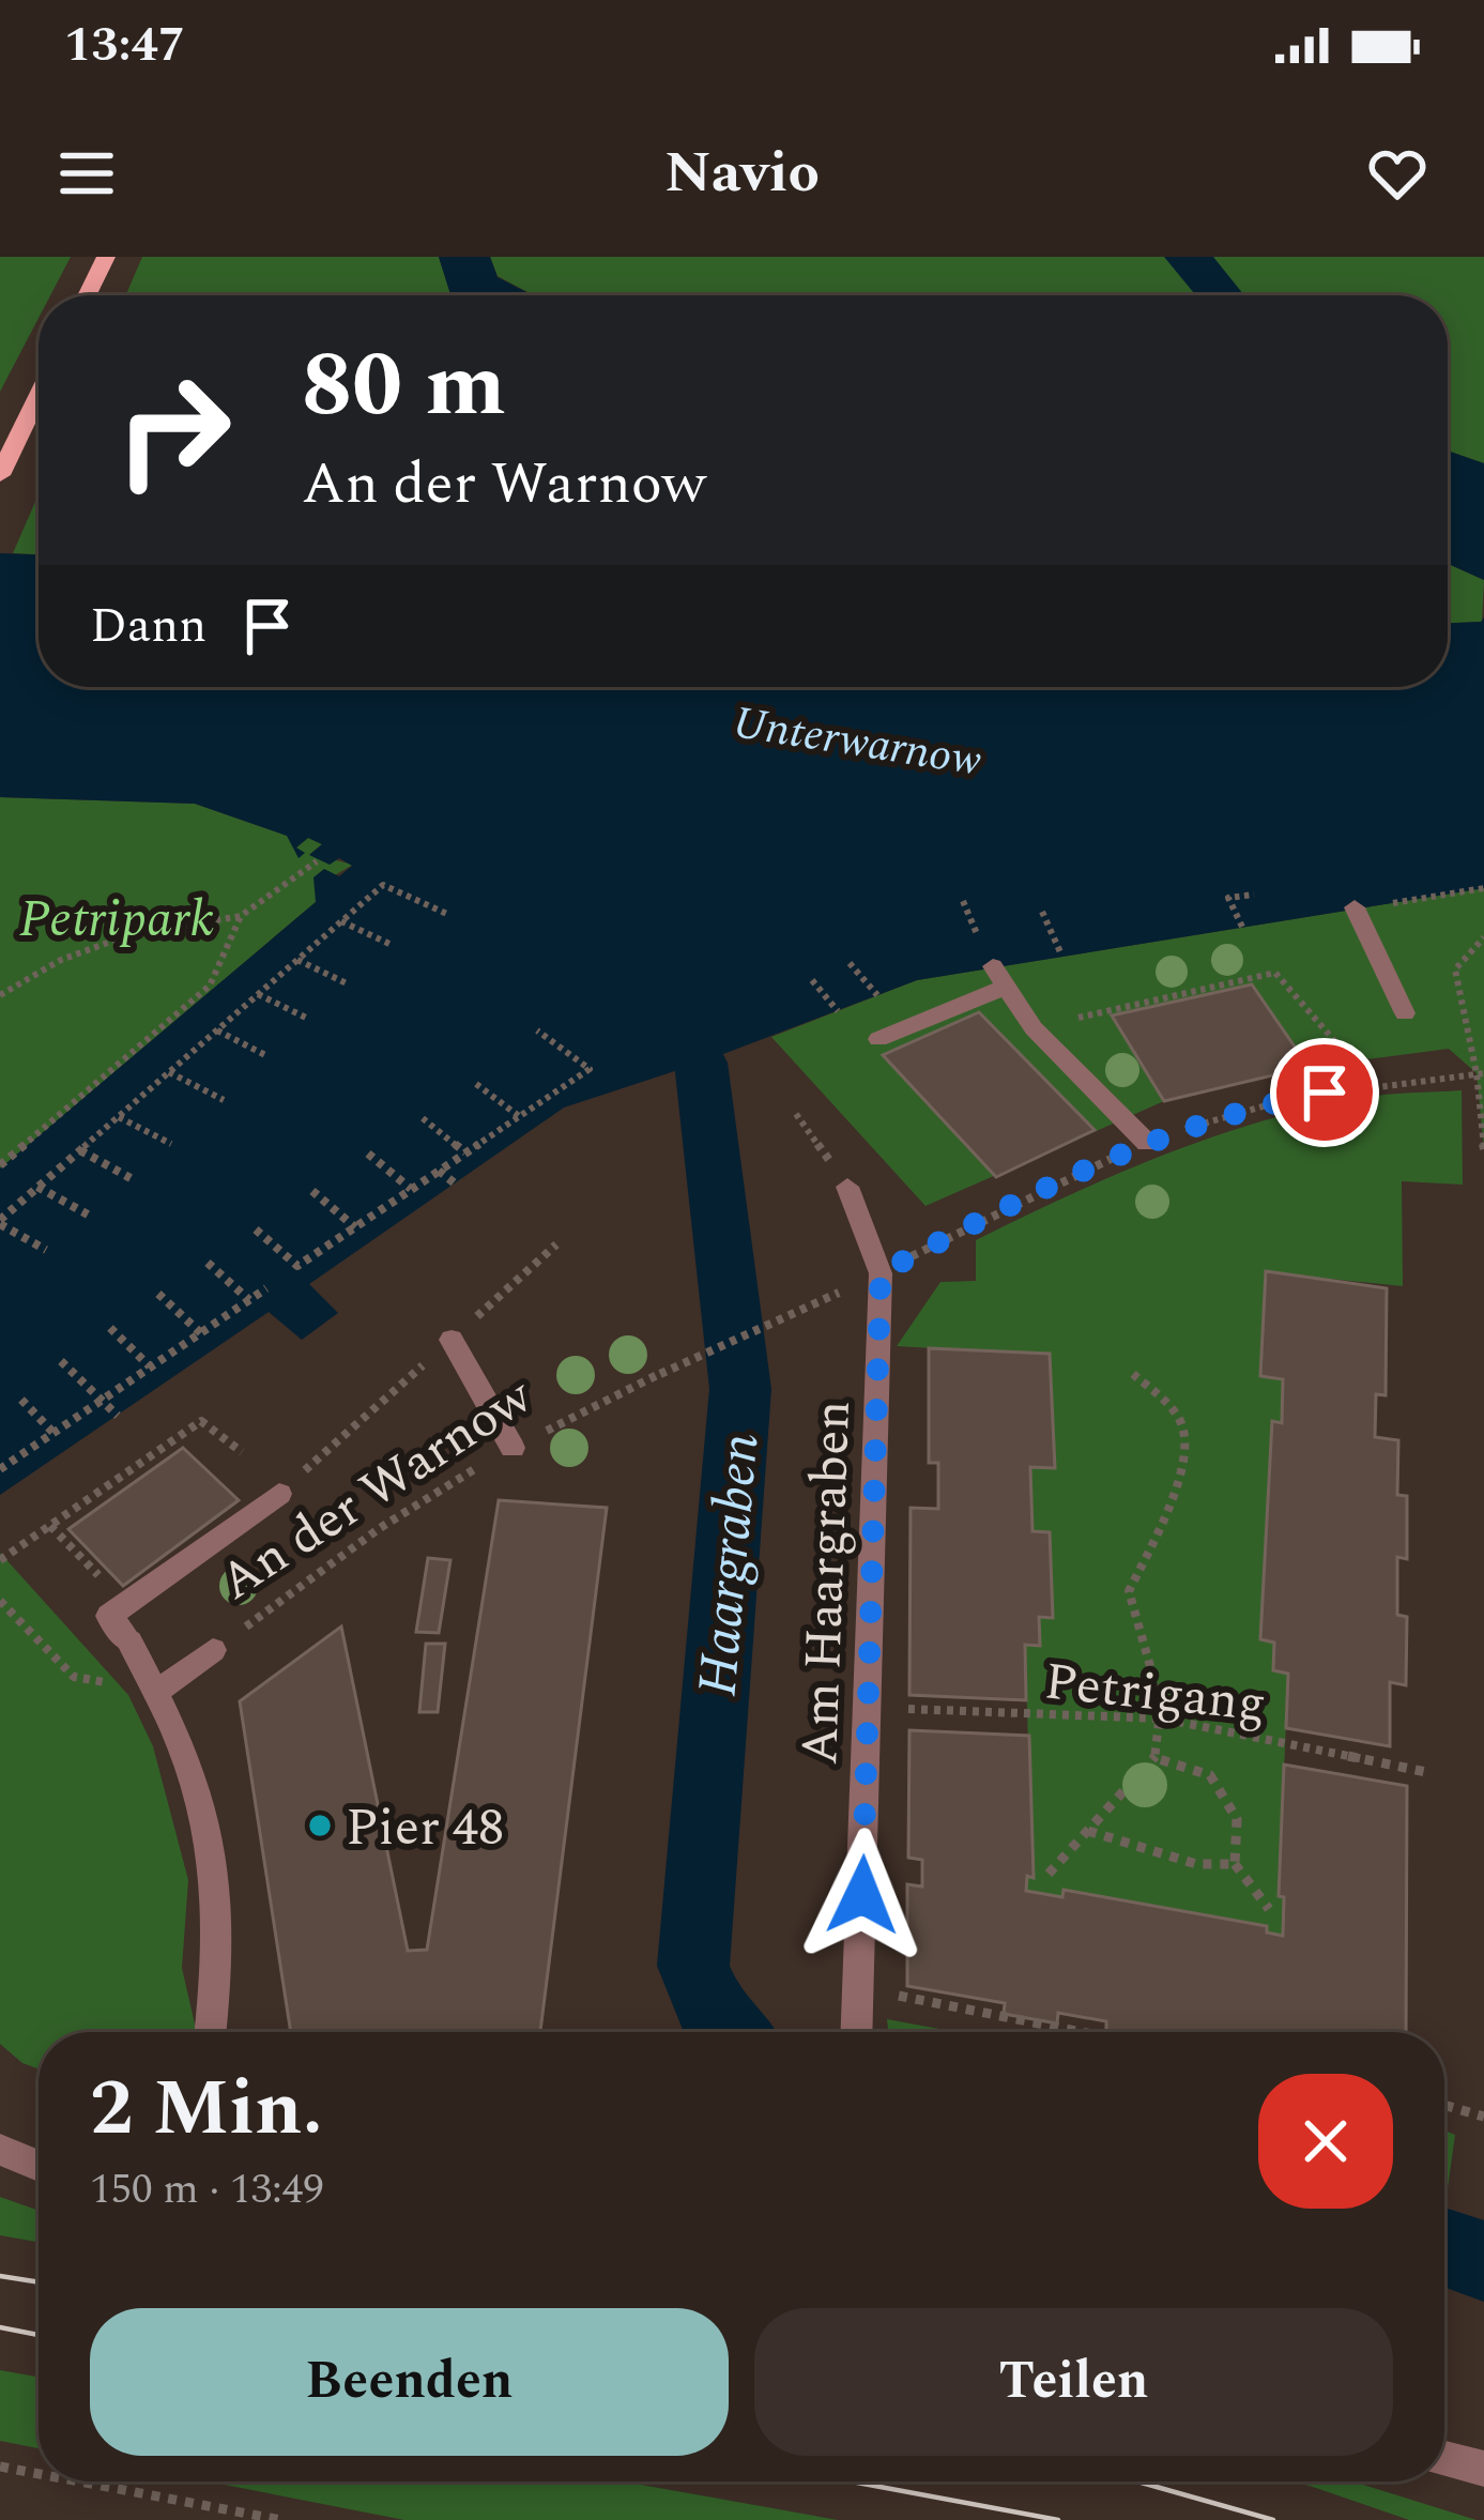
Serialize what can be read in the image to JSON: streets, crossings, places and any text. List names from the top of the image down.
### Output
{
  "streets": {
    "street": ["An der Warnow", "Am Haargraben"],
    "path": ["Petrigang"]
  },
  "crossings": [
    ["Am Haargraben", "Petrigang"]
  ],
  "water": ["Unterwarnow", "Haargraben"],
  "parks": ["Petripark"],
  "places": ["Pier 48"],
  "page": {
    "status": "13:47",
    "header": "Navio",
    "turn": ["80 m", "An der Warnow"],
    "then": "Dann",
    "heading": ["2 Min.", "150 m · 13:49"],
    "buttons": ["Beenden", "Teilen"]
  }
}
